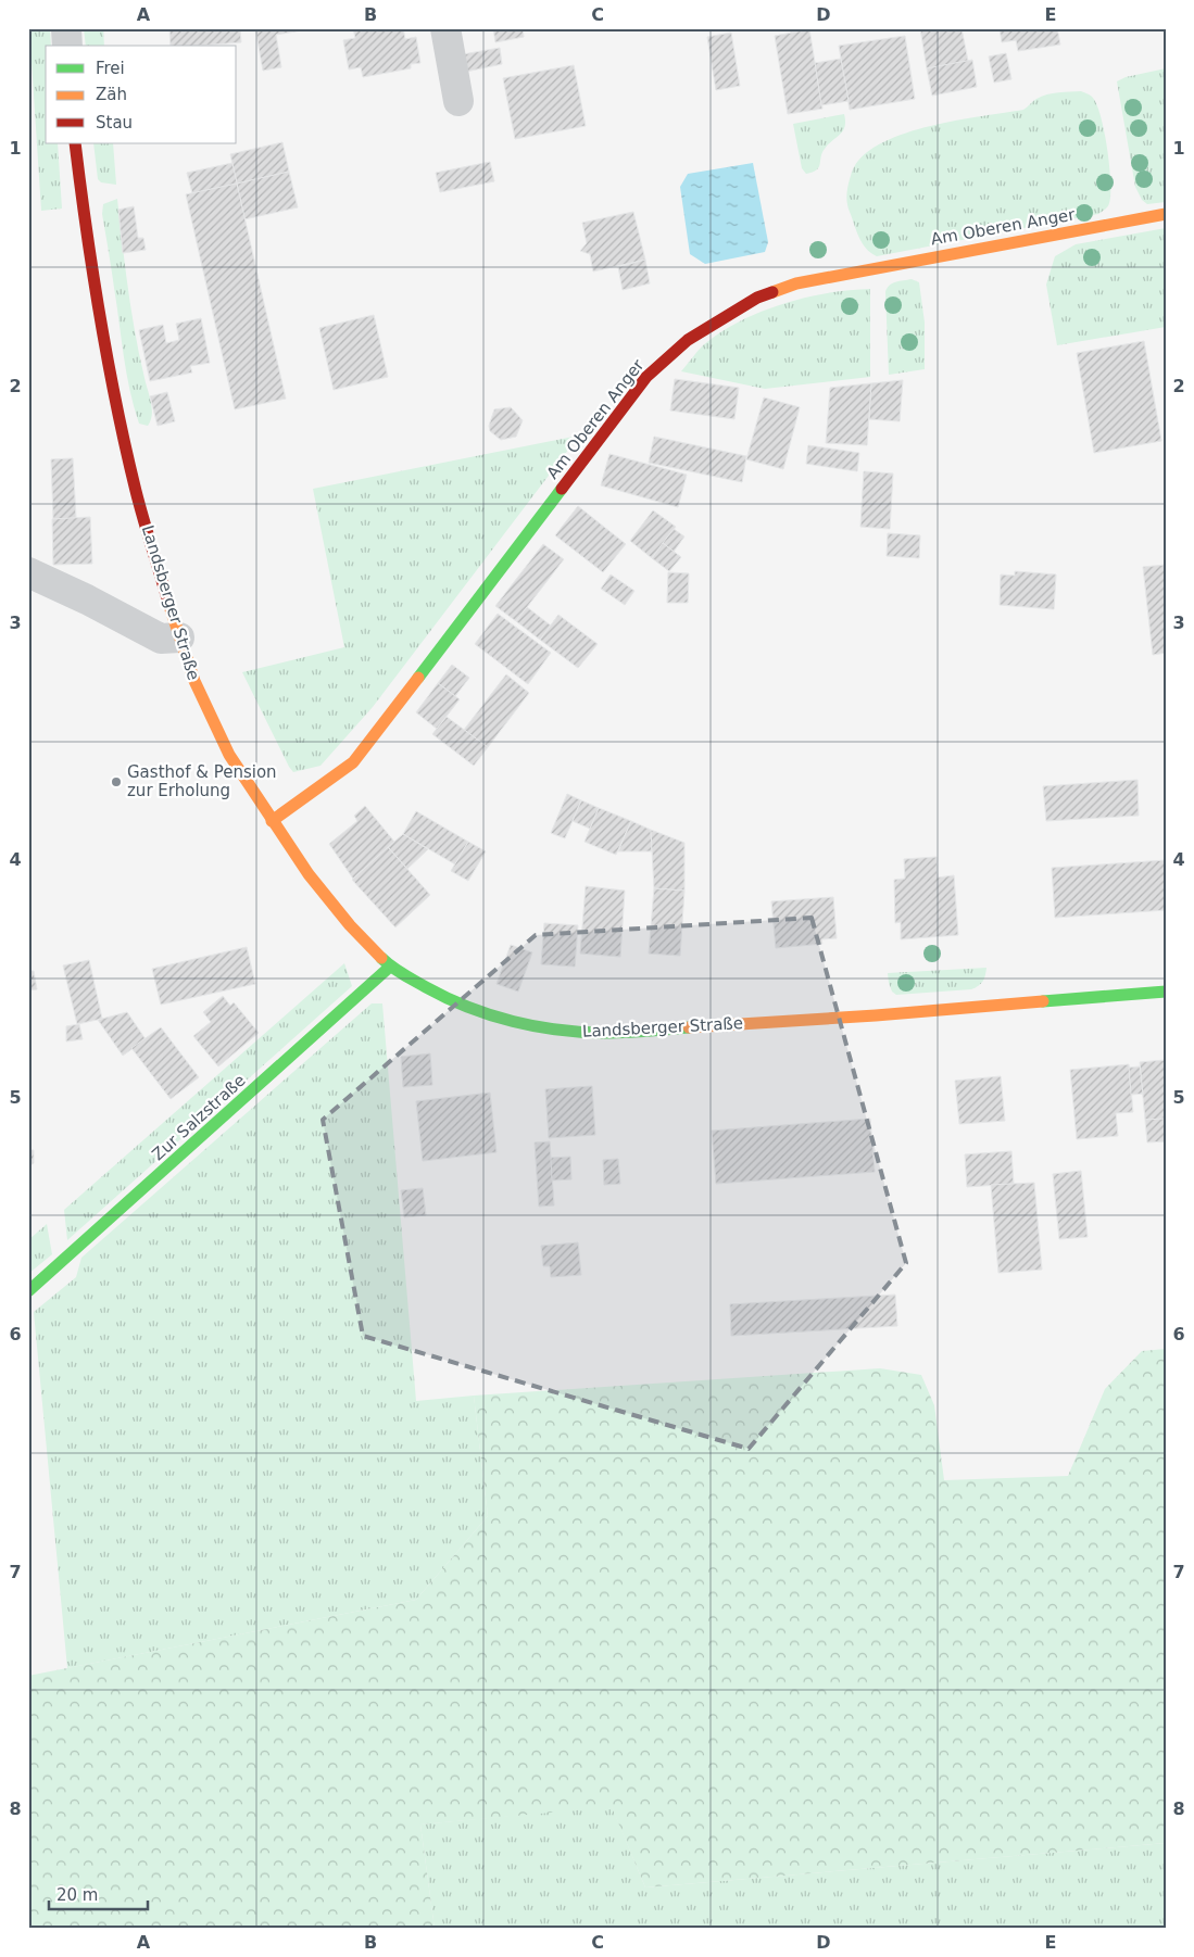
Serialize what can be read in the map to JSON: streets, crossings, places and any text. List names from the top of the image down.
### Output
{
  "streets": {
    "street": ["Am Oberen Anger", "Landsberger Straße", "Zur Salzstraße"]
  },
  "crossings": [
    ["Am Oberen Anger", "Landsberger Straße"],
    ["Landsberger Straße", "Zur Salzstraße"]
  ],
  "places": ["Gasthof & Pension zur Erholung"],
  "legend": ["Frei", "Zäh", "Stau"],
  "scale_bar": "20 m",
  "grid": {
    "columns": [
      "A",
      "B",
      "C",
      "D",
      "E"
    ],
    "rows": [
      "1",
      "2",
      "3",
      "4",
      "5",
      "6",
      "7",
      "8"
    ]
  }
}
